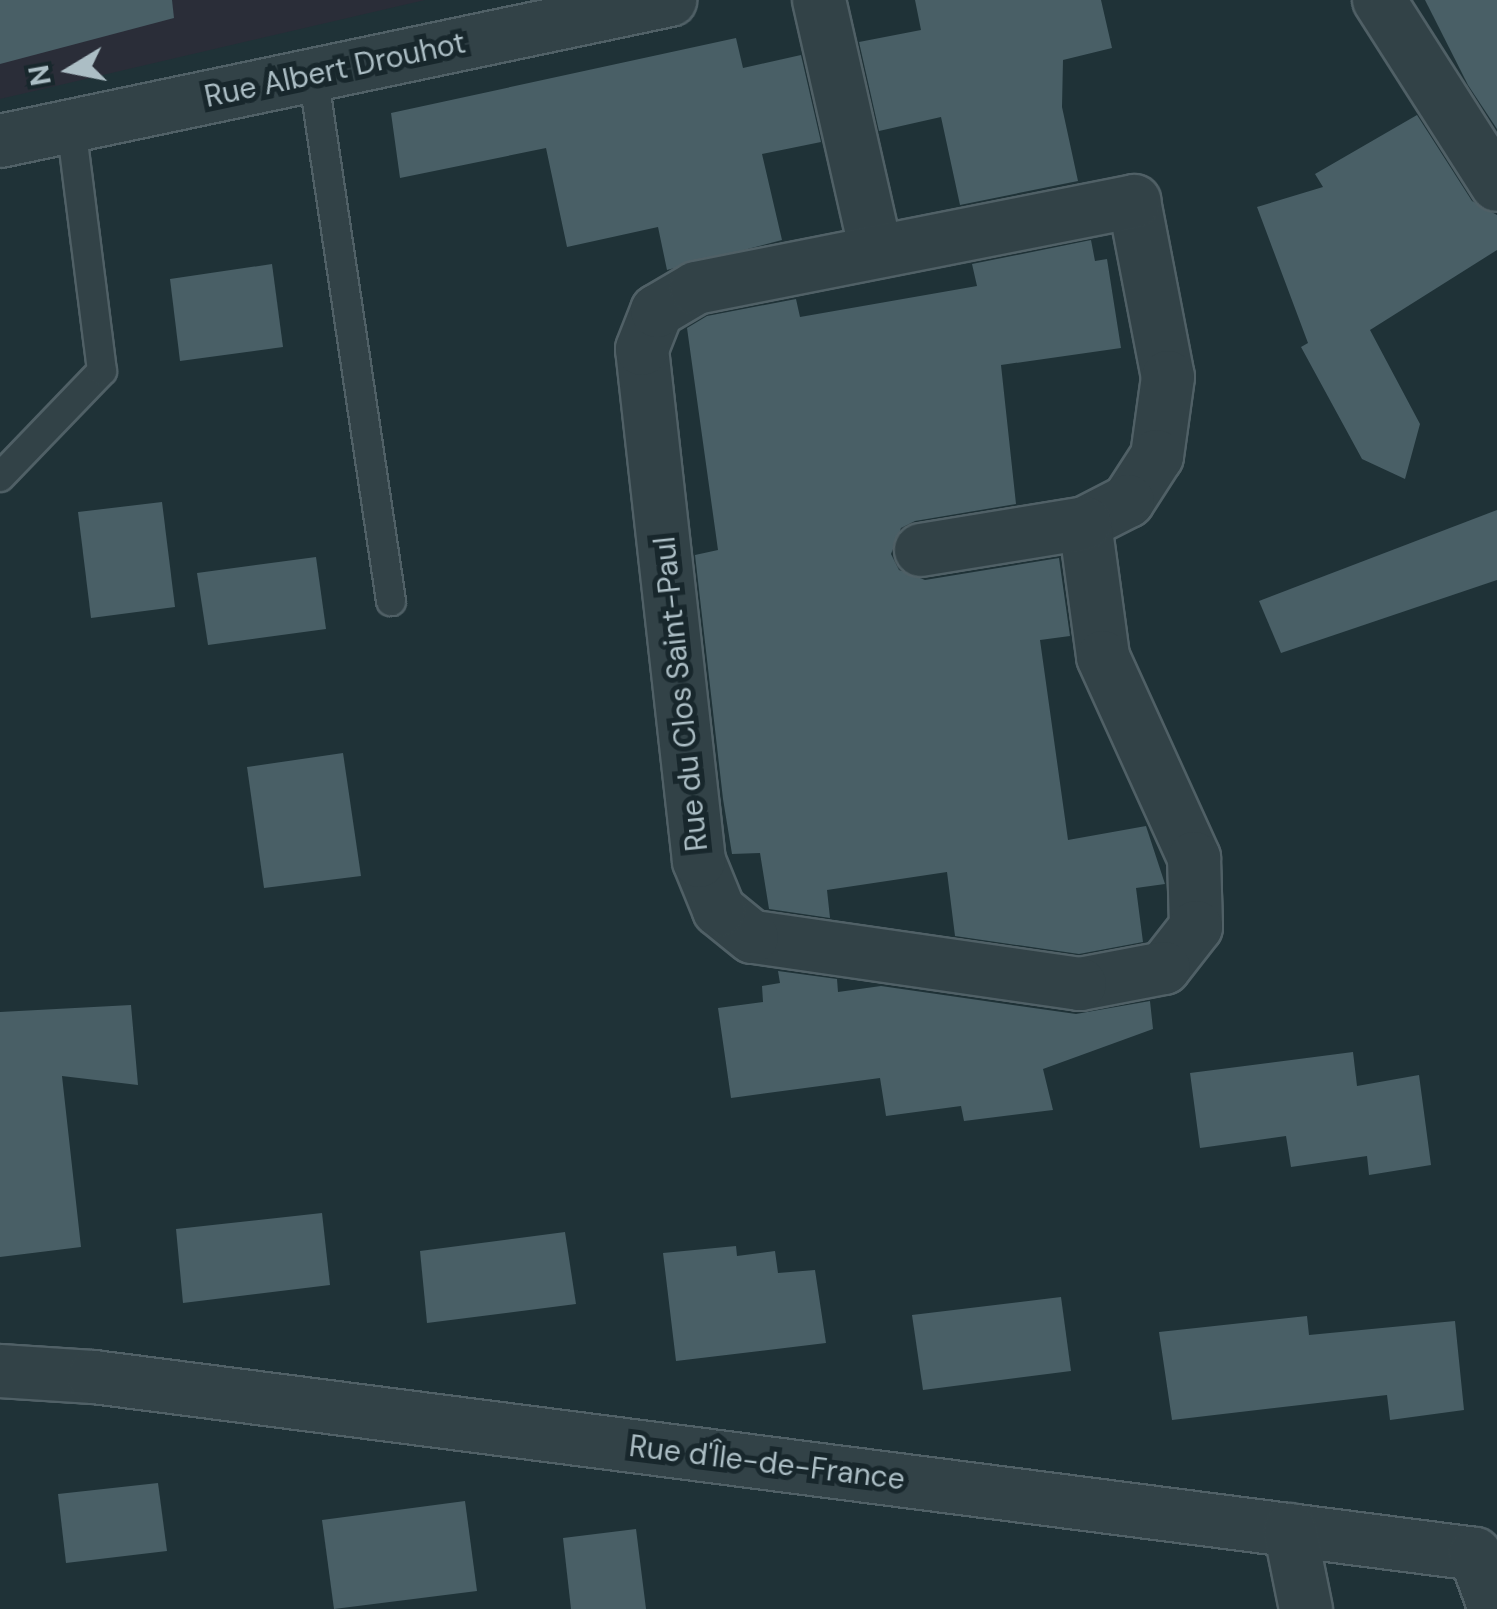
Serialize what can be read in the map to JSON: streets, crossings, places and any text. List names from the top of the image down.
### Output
{
  "streets": {
    "street": ["Rue Albert Drouhot", "Rue du Clos Saint-Paul", "Rue d'Île-de-France"]
  },
  "north": "left"
}
